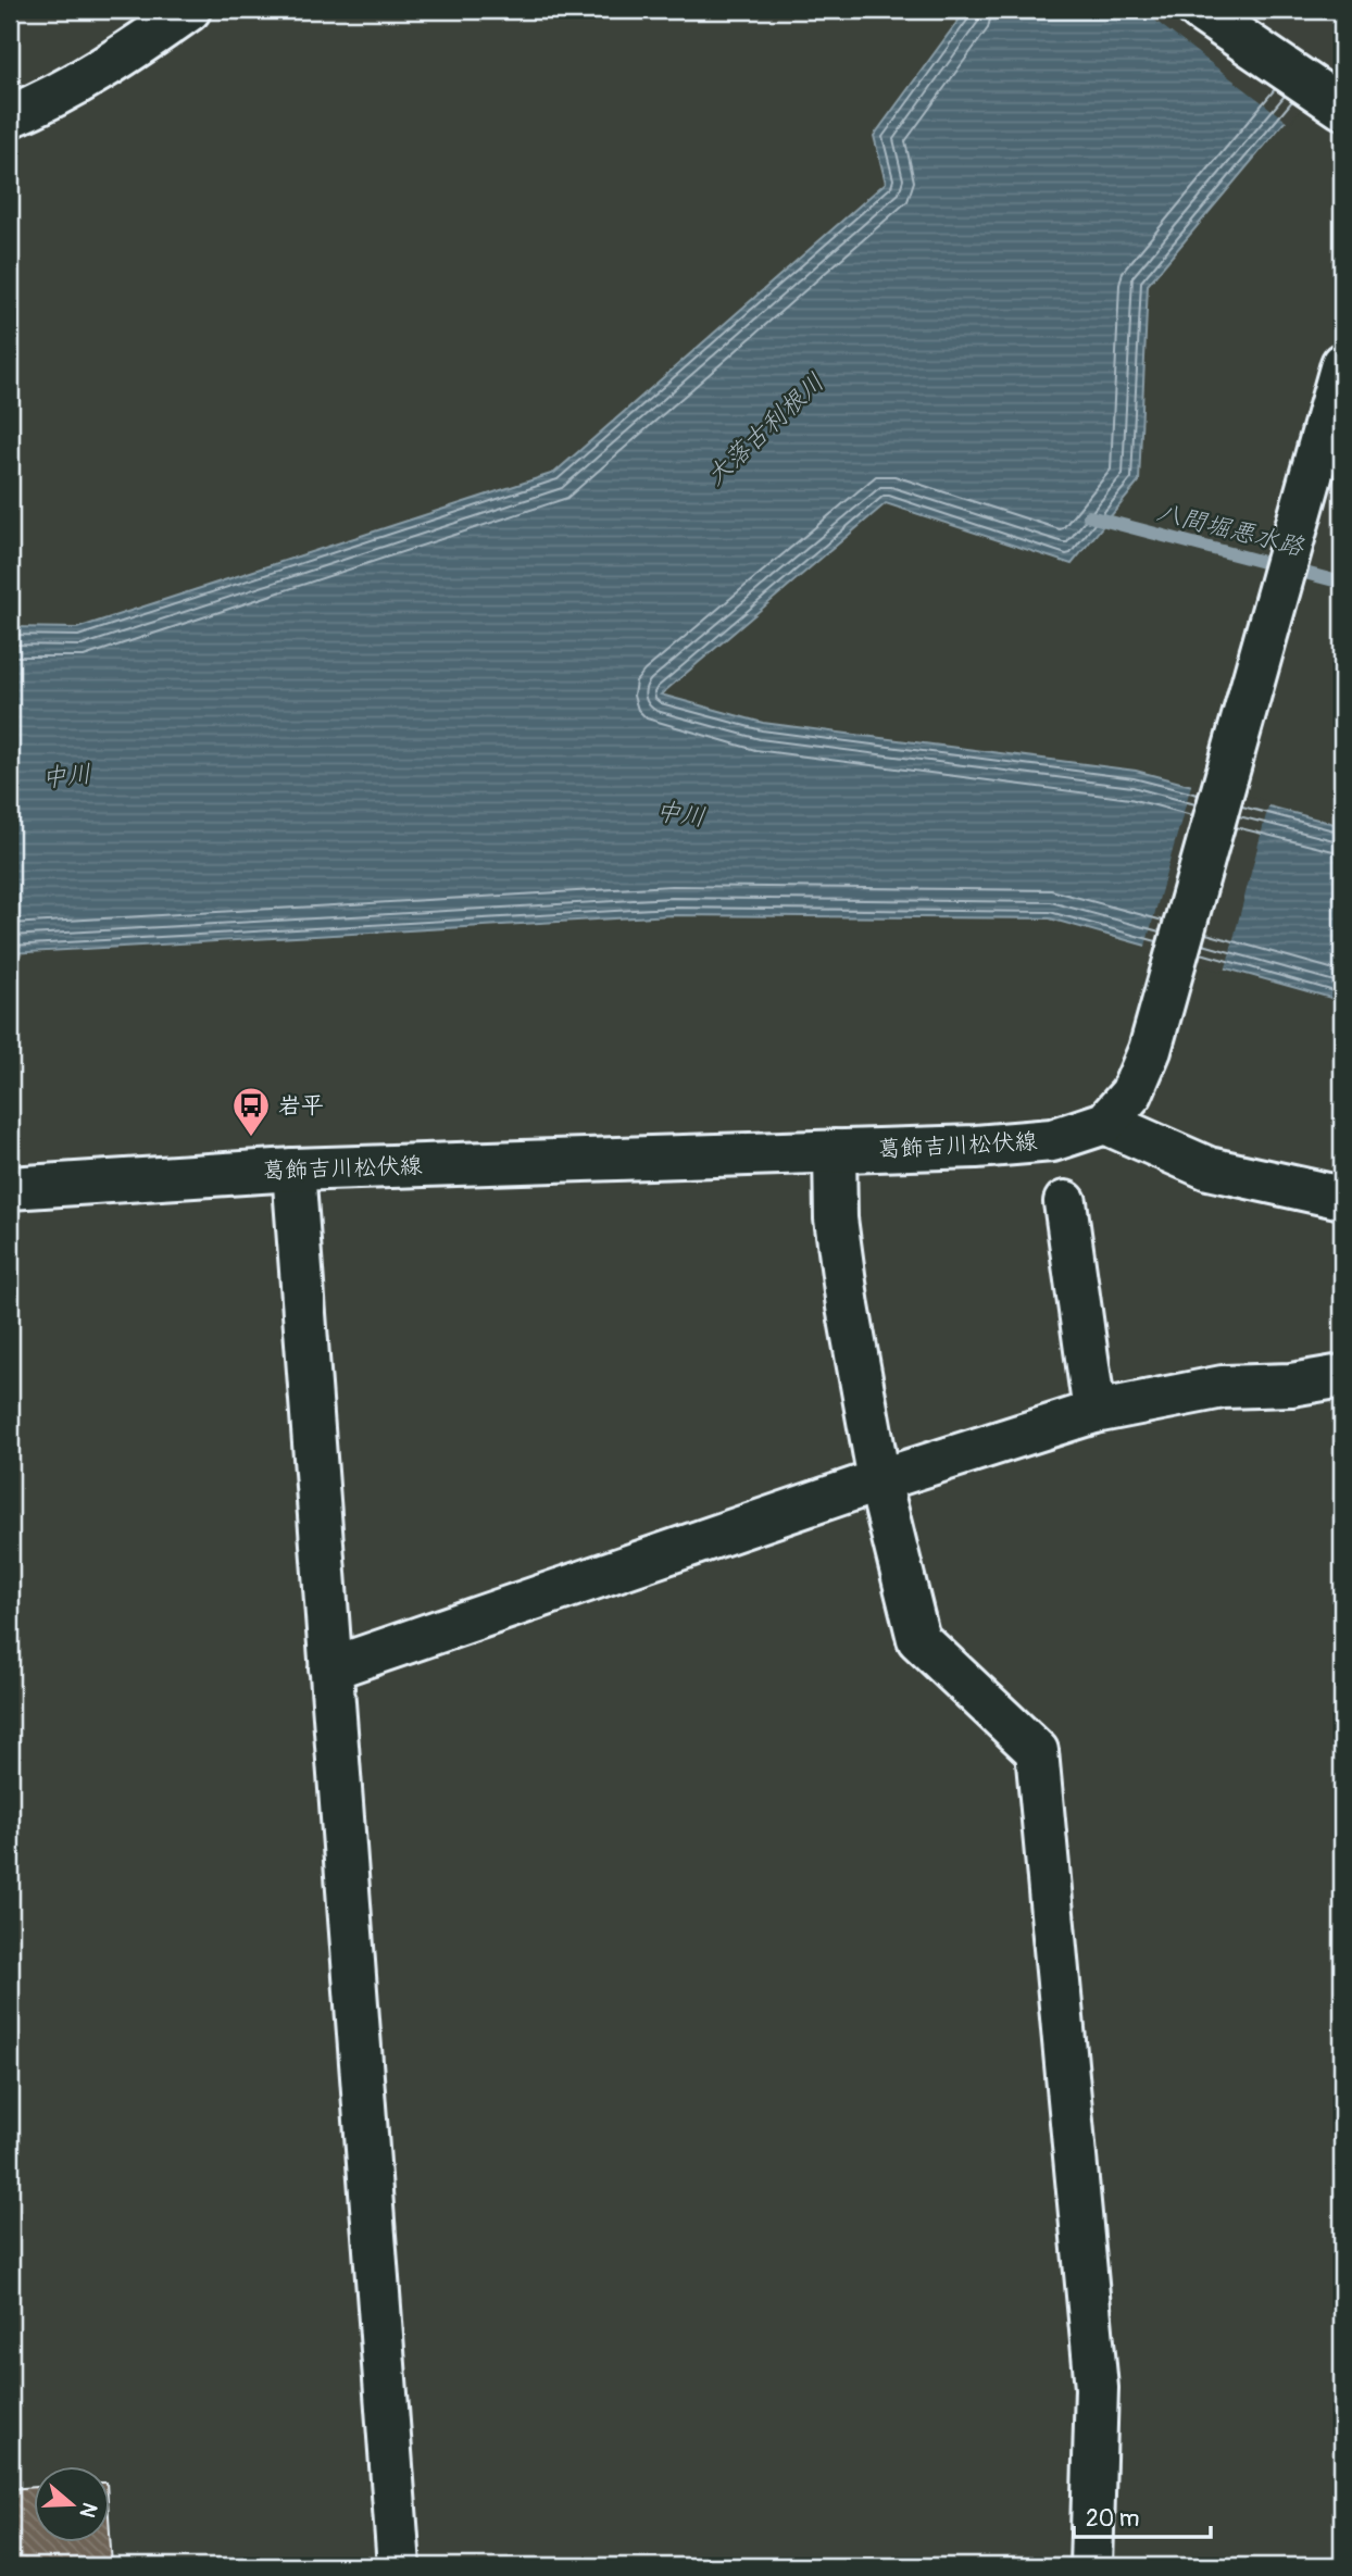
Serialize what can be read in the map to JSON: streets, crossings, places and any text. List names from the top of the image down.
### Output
{
  "streets": {
    "main road": ["葛飾吉川松伏線"]
  },
  "water": ["大落古利根川", "八間堀悪水路", "中川"],
  "places": {
    "bus stop": ["岩平"]
  },
  "scale_bar": "20 m",
  "north": "right"
}
